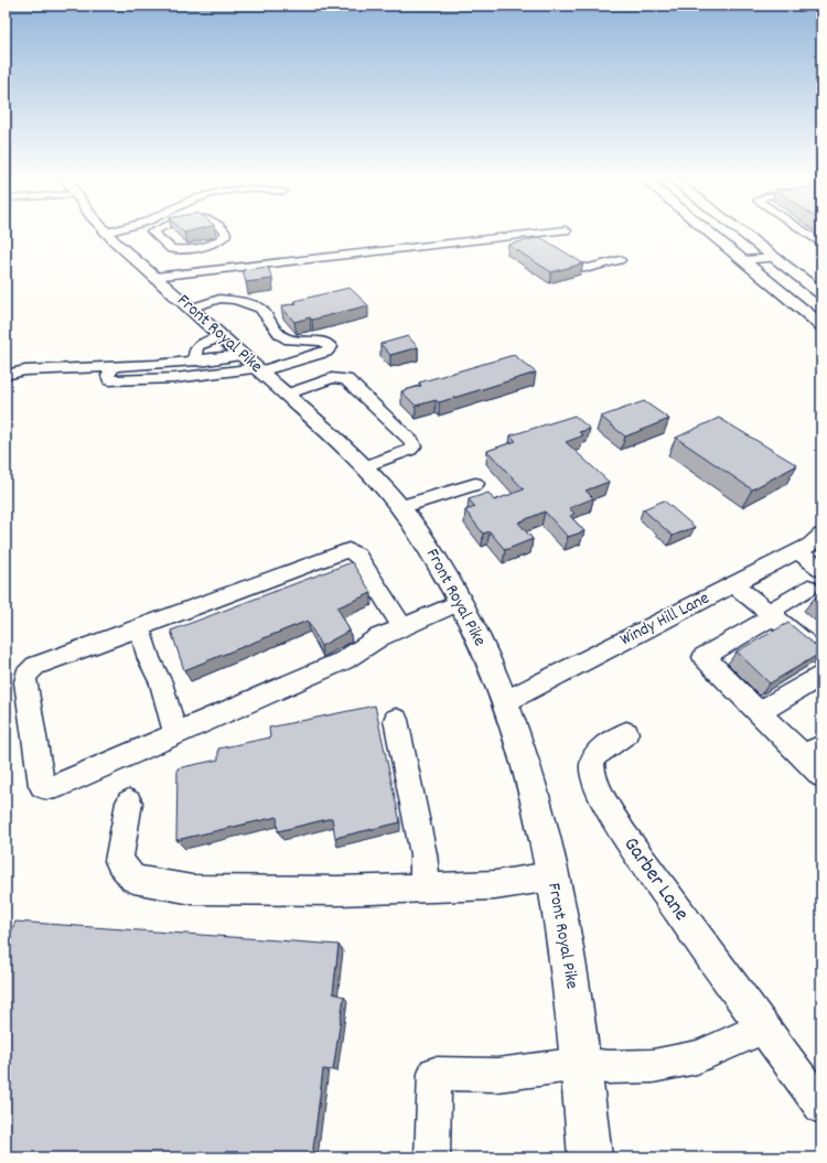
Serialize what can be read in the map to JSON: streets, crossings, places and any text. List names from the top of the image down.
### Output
{
  "streets": {
    "highway": ["Front Royal Pike"],
    "street": ["Windy Hill Lane", "Garber Lane"]
  },
  "crossings": [
    ["Front Royal Pike", "Windy Hill Lane"]
  ]
}
